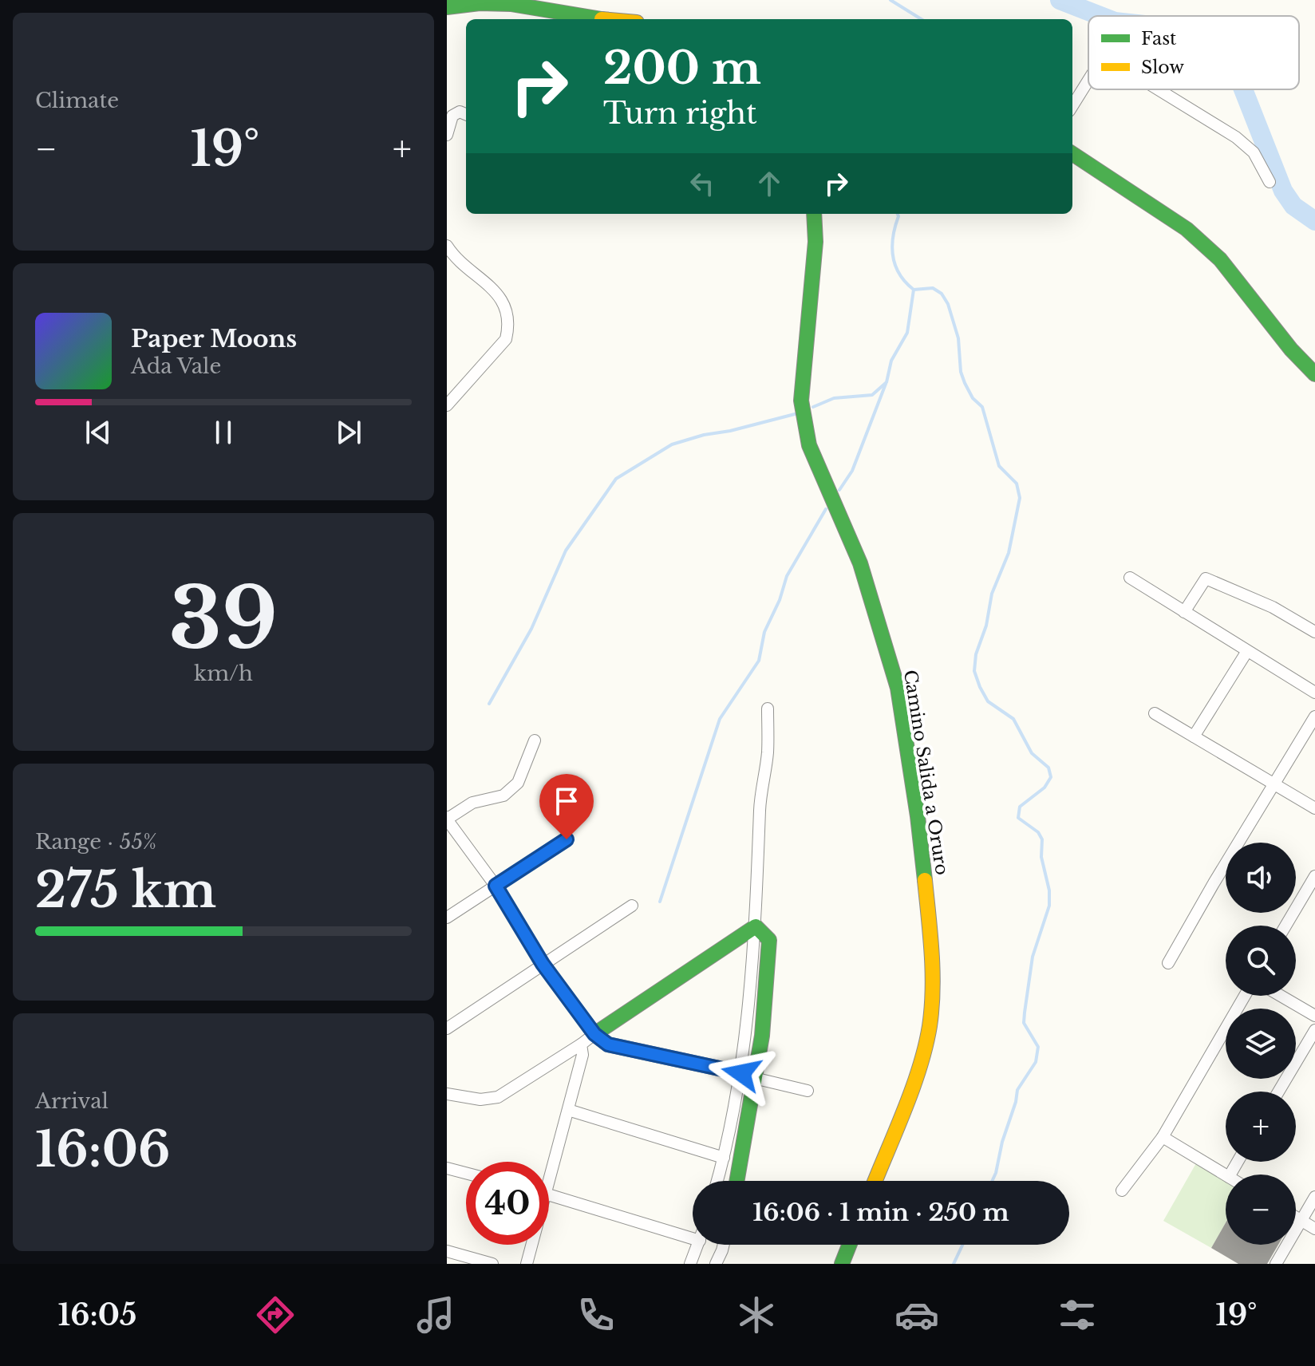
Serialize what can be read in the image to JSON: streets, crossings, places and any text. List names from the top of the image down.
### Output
{
  "streets": {
    "main road": ["Camino Salida a Oruro"]
  },
  "legend": ["Fast", "Slow"],
  "page": {
    "tile": [
      "Climate",
      ["39", "km/h"],
      ["Range · 55%", "275 km"],
      ["Arrival", "16:06"]
    ],
    "turn": ["200 m", "Turn right"],
    "heat": ["−", "19°", "+"],
    "song": ["Paper Moons", "Ada Vale"],
    "map_buttons": ["+", "−"],
    "limit": "40",
    "trip": "16:06 · 1 min · 250 m",
    "tabs": ["16:05", "19°"]
  }
}
